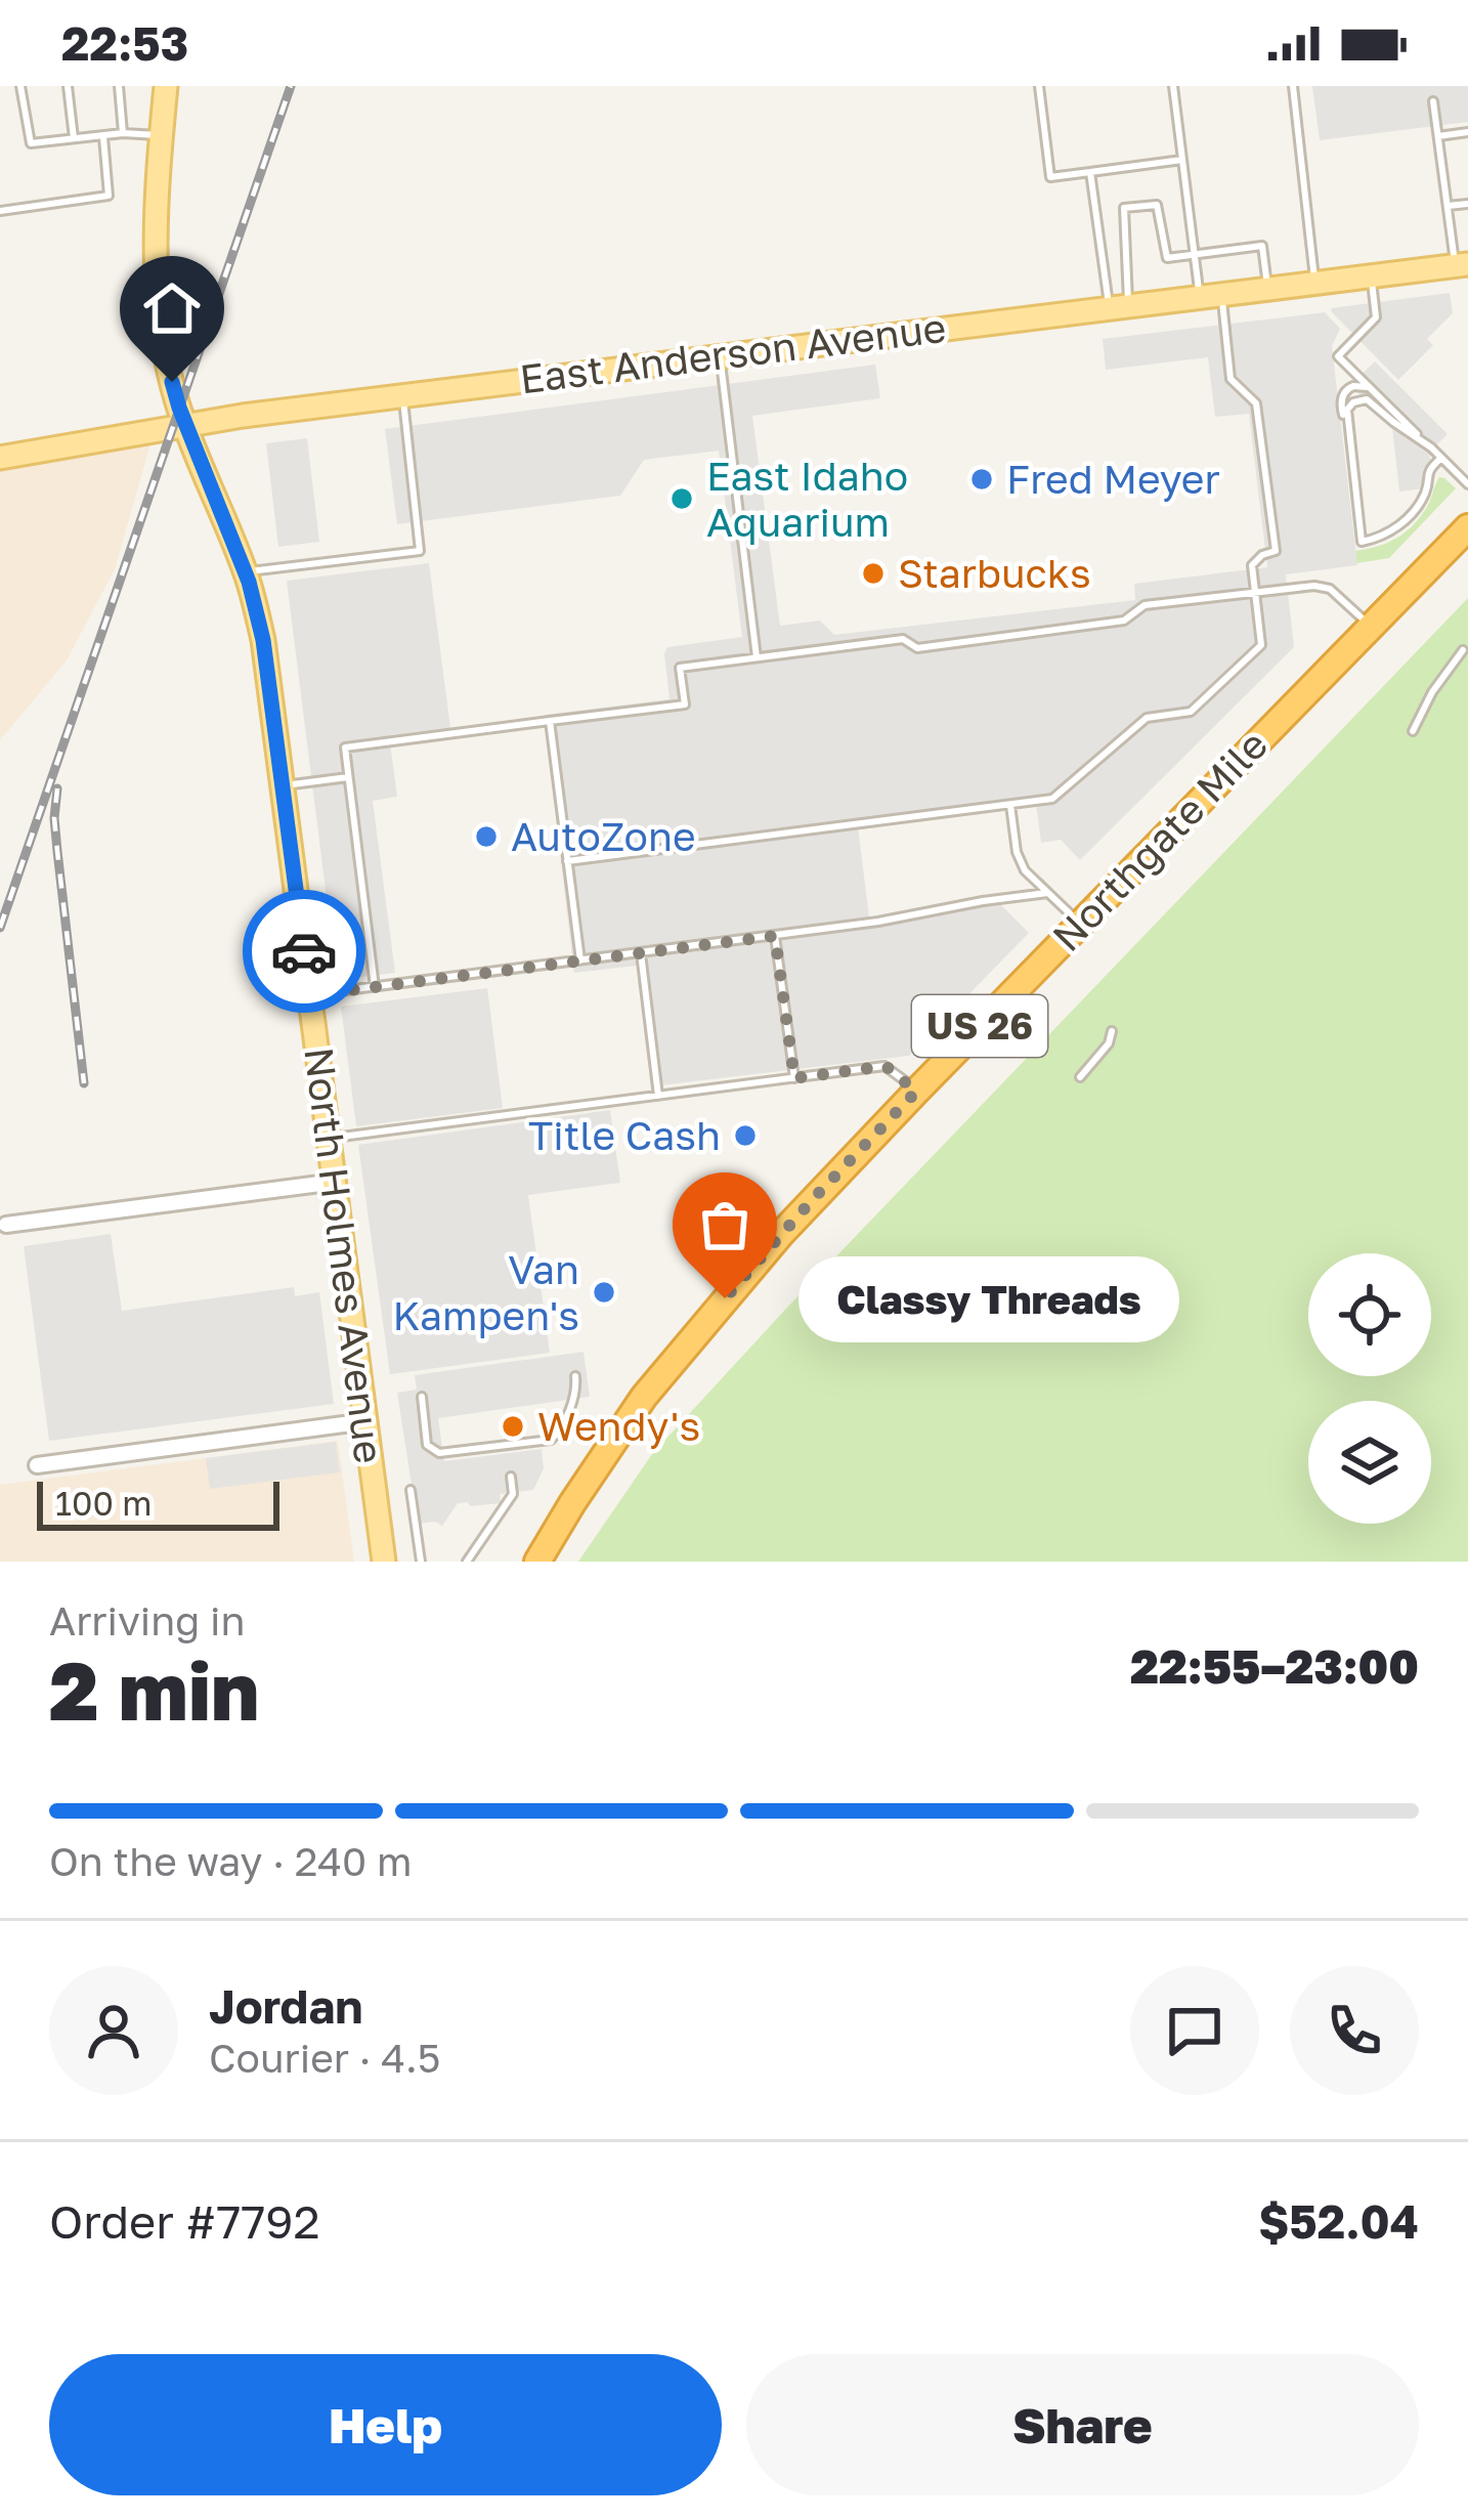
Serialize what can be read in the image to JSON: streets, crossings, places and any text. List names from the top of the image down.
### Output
{
  "streets": {
    "highway": ["Northgate Mile", "US 26"],
    "main road": ["East Anderson Avenue", "North Holmes Avenue"]
  },
  "crossings": [
    ["East Anderson Avenue", "North Holmes Avenue"]
  ],
  "places": [
    "Fred Meyer",
    "East Idaho Aquarium",
    "Starbucks",
    "AutoZone",
    "Title Cash",
    "Van Kampen's",
    "Classy Threads",
    "Wendy's"
  ],
  "scale_bar": "100 m",
  "page": {
    "status": "22:53",
    "bubble": "Classy Threads",
    "scale": "100 m",
    "heading": ["2 min", "Arriving in", "22:55–23:00"],
    "panel": [
      "Jordan",
      "Courier · 4.5",
      "Order #7792",
      "$52.04"
    ],
    "bar": "On the way · 240 m",
    "buttons": ["Help", "Share"]
  }
}
